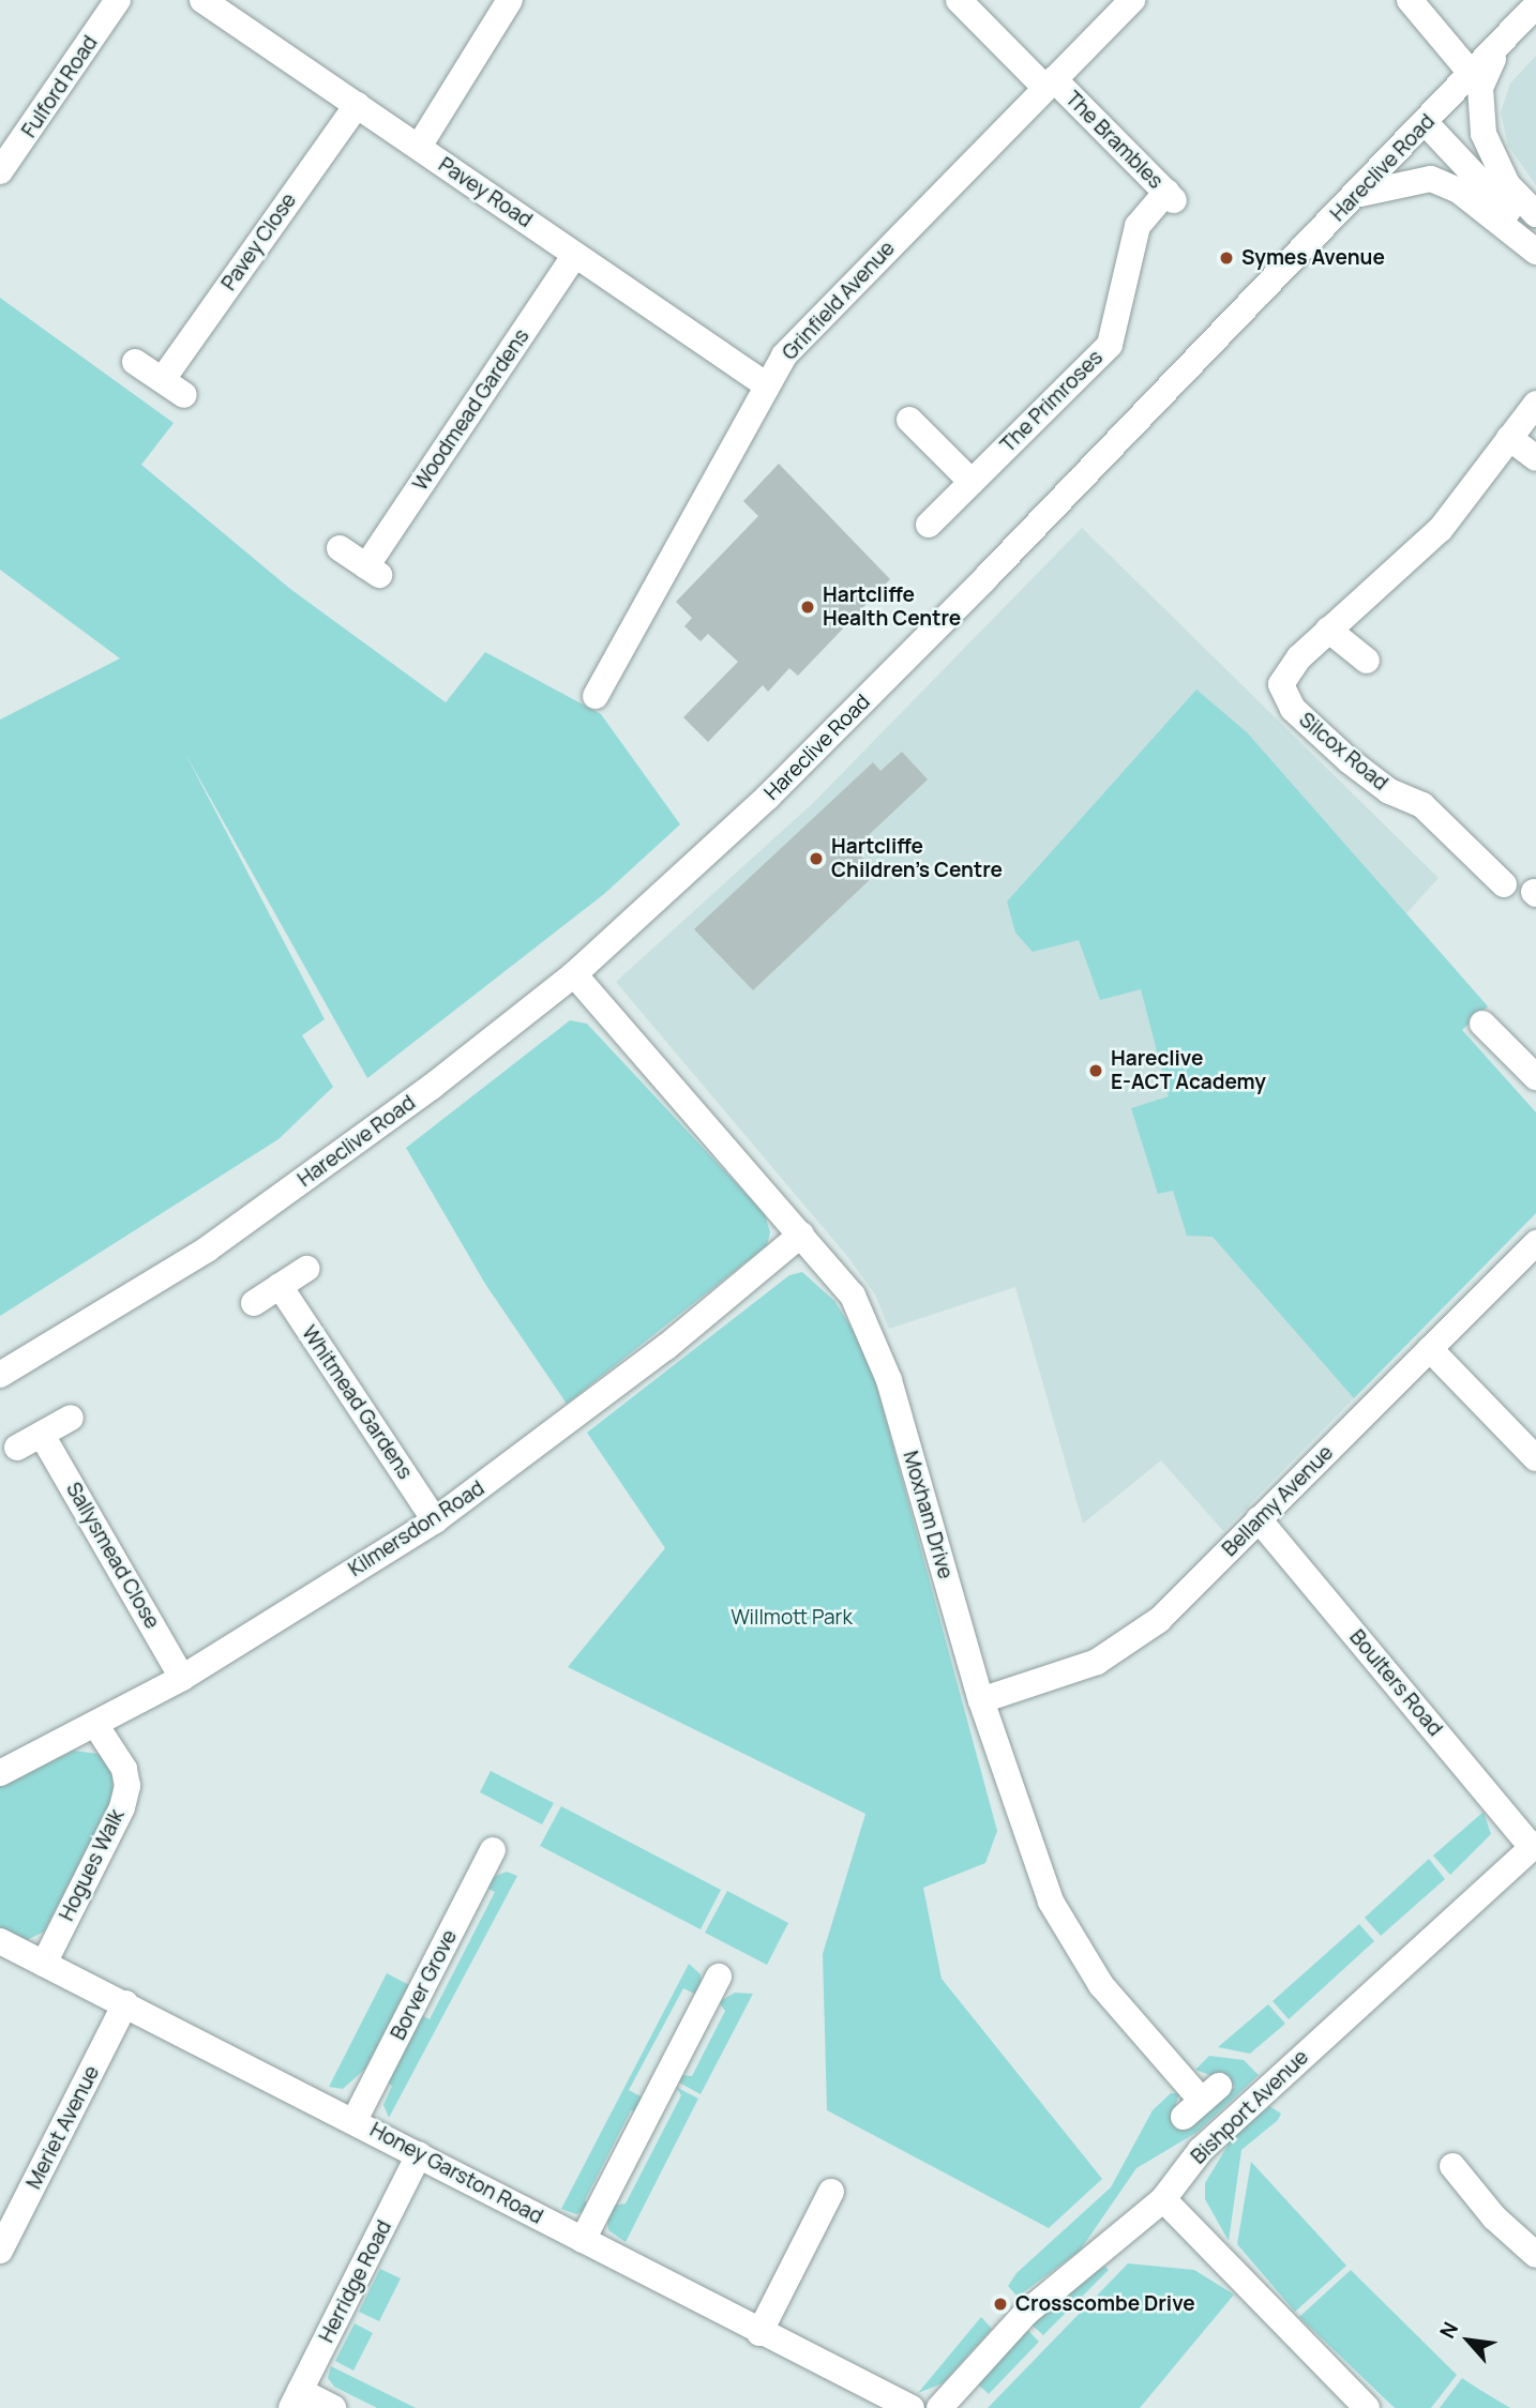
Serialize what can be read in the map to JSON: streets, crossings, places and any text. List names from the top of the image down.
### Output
{
  "streets": {
    "street": [
      "Fulford Road",
      "The Brambles",
      "Hareclive Road",
      "Pavey Road",
      "Pavey Close",
      "Grinfield Avenue",
      "The Primroses",
      "Woodmead Gardens",
      "Silcox Road",
      "Whitmead Gardens",
      "Bellamy Avenue",
      "Moxham Drive",
      "Kilmersdon Road",
      "Sallysmead Close",
      "Boulters Road",
      "Hogues Walk",
      "Borver Grove",
      "Bishport Avenue",
      "Meriet Avenue",
      "Honey Garston Road",
      "Herridge Road"
    ]
  },
  "crossings": [
    ["The Brambles", "Grinfield Avenue"],
    ["The Brambles", "The Primroses"],
    ["Hareclive Road", "Moxham Drive"],
    ["Pavey Road", "Pavey Close"],
    ["Pavey Road", "Grinfield Avenue"],
    ["Pavey Road", "Woodmead Gardens"],
    ["Whitmead Gardens", "Kilmersdon Road"],
    ["Bellamy Avenue", "Moxham Drive"],
    ["Bellamy Avenue", "Boulters Road"],
    ["Moxham Drive", "Kilmersdon Road"],
    ["Kilmersdon Road", "Sallysmead Close"],
    ["Kilmersdon Road", "Hogues Walk"],
    ["Boulters Road", "Bishport Avenue"],
    ["Hogues Walk", "Honey Garston Road"],
    ["Borver Grove", "Honey Garston Road"],
    ["Meriet Avenue", "Honey Garston Road"],
    ["Honey Garston Road", "Herridge Road"]
  ],
  "parks": ["Willmott Park"],
  "places": [
    "Symes Avenue",
    "Hartcliffe Health Centre",
    "Hartcliffe Children's Centre",
    "Hareclive E-ACT Academy",
    "Crosscombe Drive"
  ],
  "north": "top left"
}
